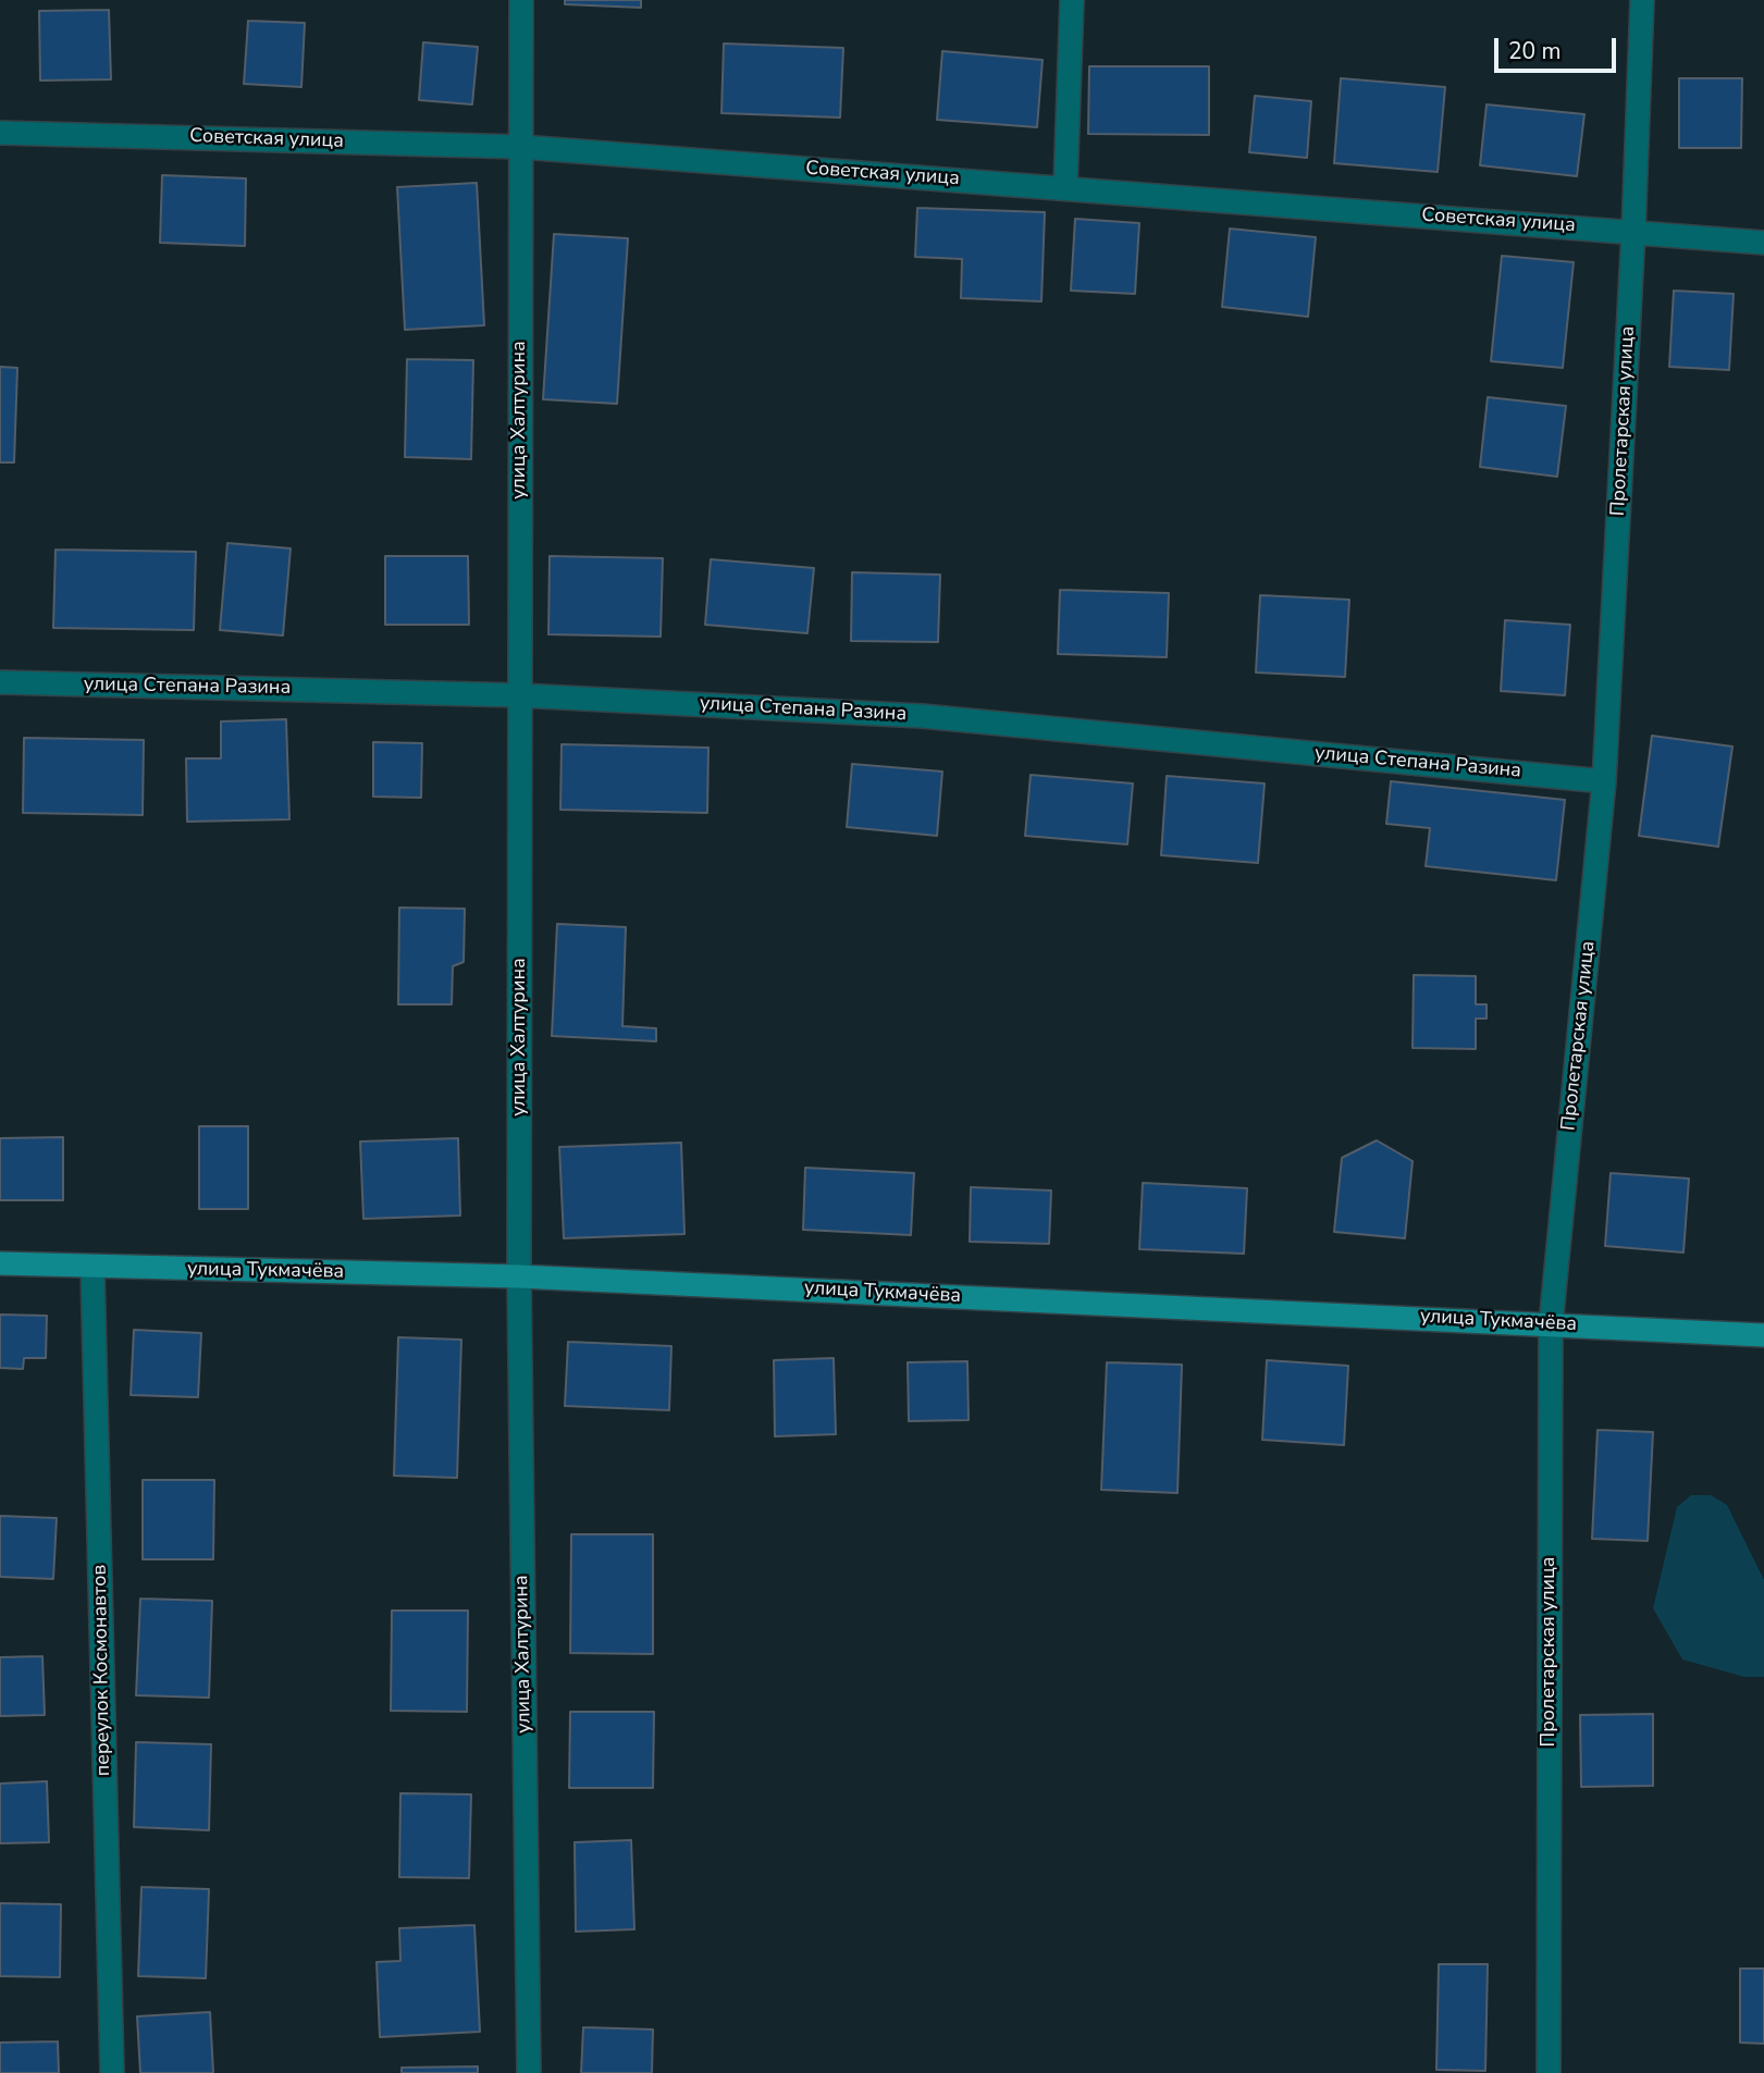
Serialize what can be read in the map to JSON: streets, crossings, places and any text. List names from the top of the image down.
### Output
{
  "streets": {
    "street": [
      "Советская улица",
      "улица Халтурина",
      "Пролетарская улица",
      "улица Степана Разина",
      "улица Тукмачёва",
      "переулок Космонавтов"
    ]
  },
  "crossings": [
    ["Советская улица", "улица Халтурина"],
    ["Советская улица", "Пролетарская улица"],
    ["улица Халтурина", "улица Степана Разина"],
    ["улица Халтурина", "улица Тукмачёва"],
    ["Пролетарская улица", "улица Степана Разина"],
    ["Пролетарская улица", "улица Тукмачёва"],
    ["улица Тукмачёва", "переулок Космонавтов"]
  ],
  "scale_bar": "20 m"
}
